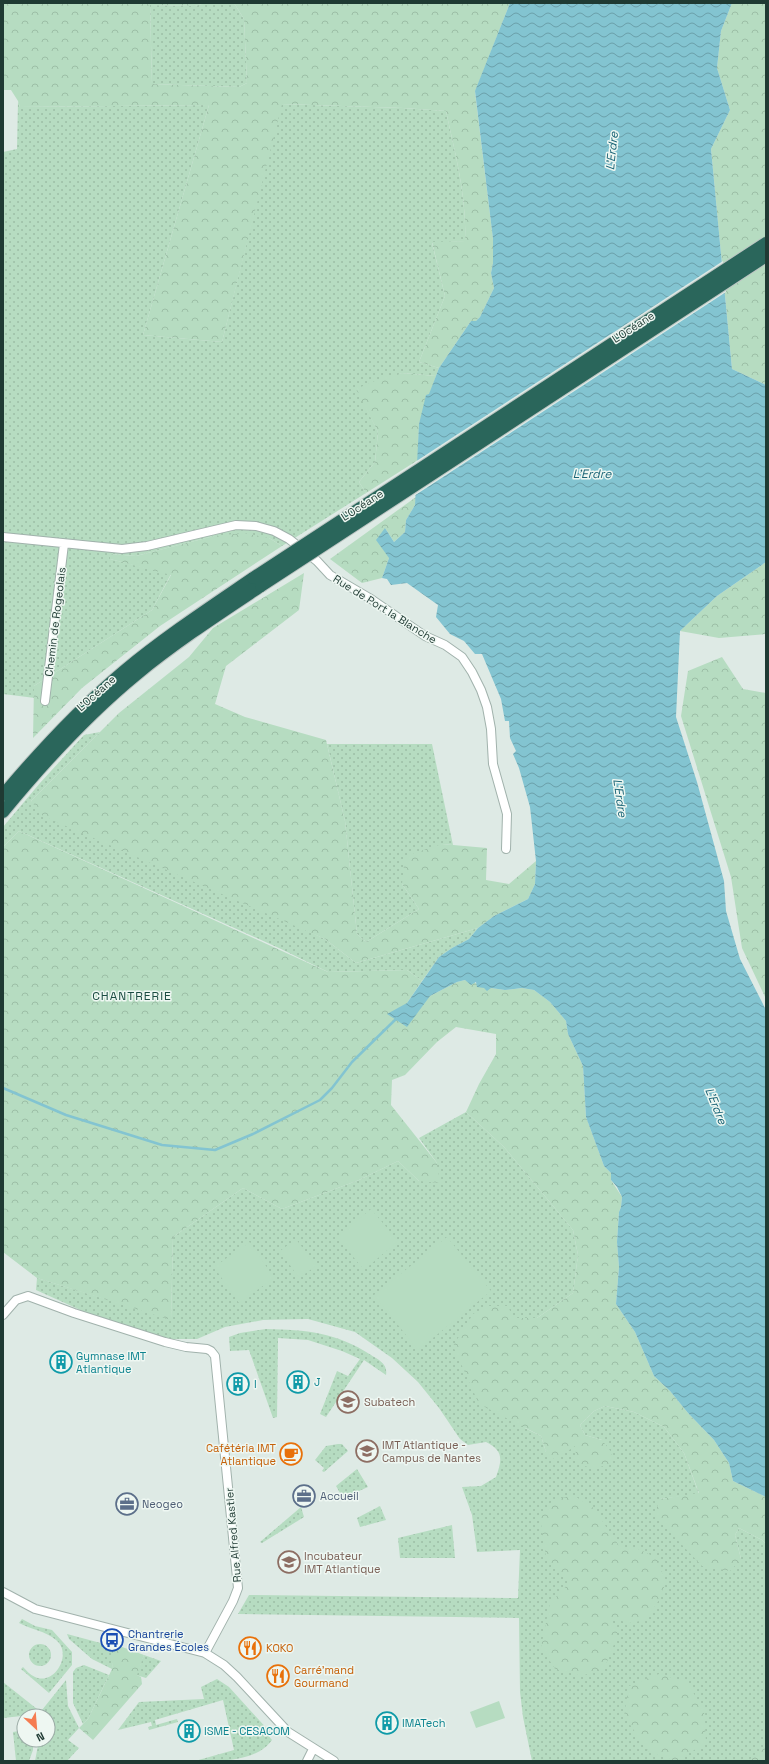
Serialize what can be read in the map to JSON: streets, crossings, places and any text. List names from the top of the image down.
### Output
{
  "streets": {
    "highway": ["L’Océane"],
    "street": ["Rue de Port la Blanche", "Chemin de Rogeolais", "Rue Alfred Kastler"]
  },
  "crossings": [
    ["Rue de Port la Blanche", "Chemin de Rogeolais"]
  ],
  "districts": ["CHANTRERIE"],
  "water": ["L'Erdre"],
  "places": {
    "building": [
      "Gymnase IMT Atlantique",
      "J",
      "I",
      "IMATech",
      "ISME - CESACOM"
    ],
    "school or university": ["Subatech", "IMT Atlantique - Campus de Nantes", "Incubateur IMT Atlantique"],
    "cafe": ["Cafétéria IMT Atlantique"],
    "office": ["Accueil", "Neogeo"],
    "bus stop": ["Chantrerie Grandes Écoles"],
    "restaurant": ["KOKO", "Carré'mand Gourmand"]
  },
  "north": "bottom right"
}
